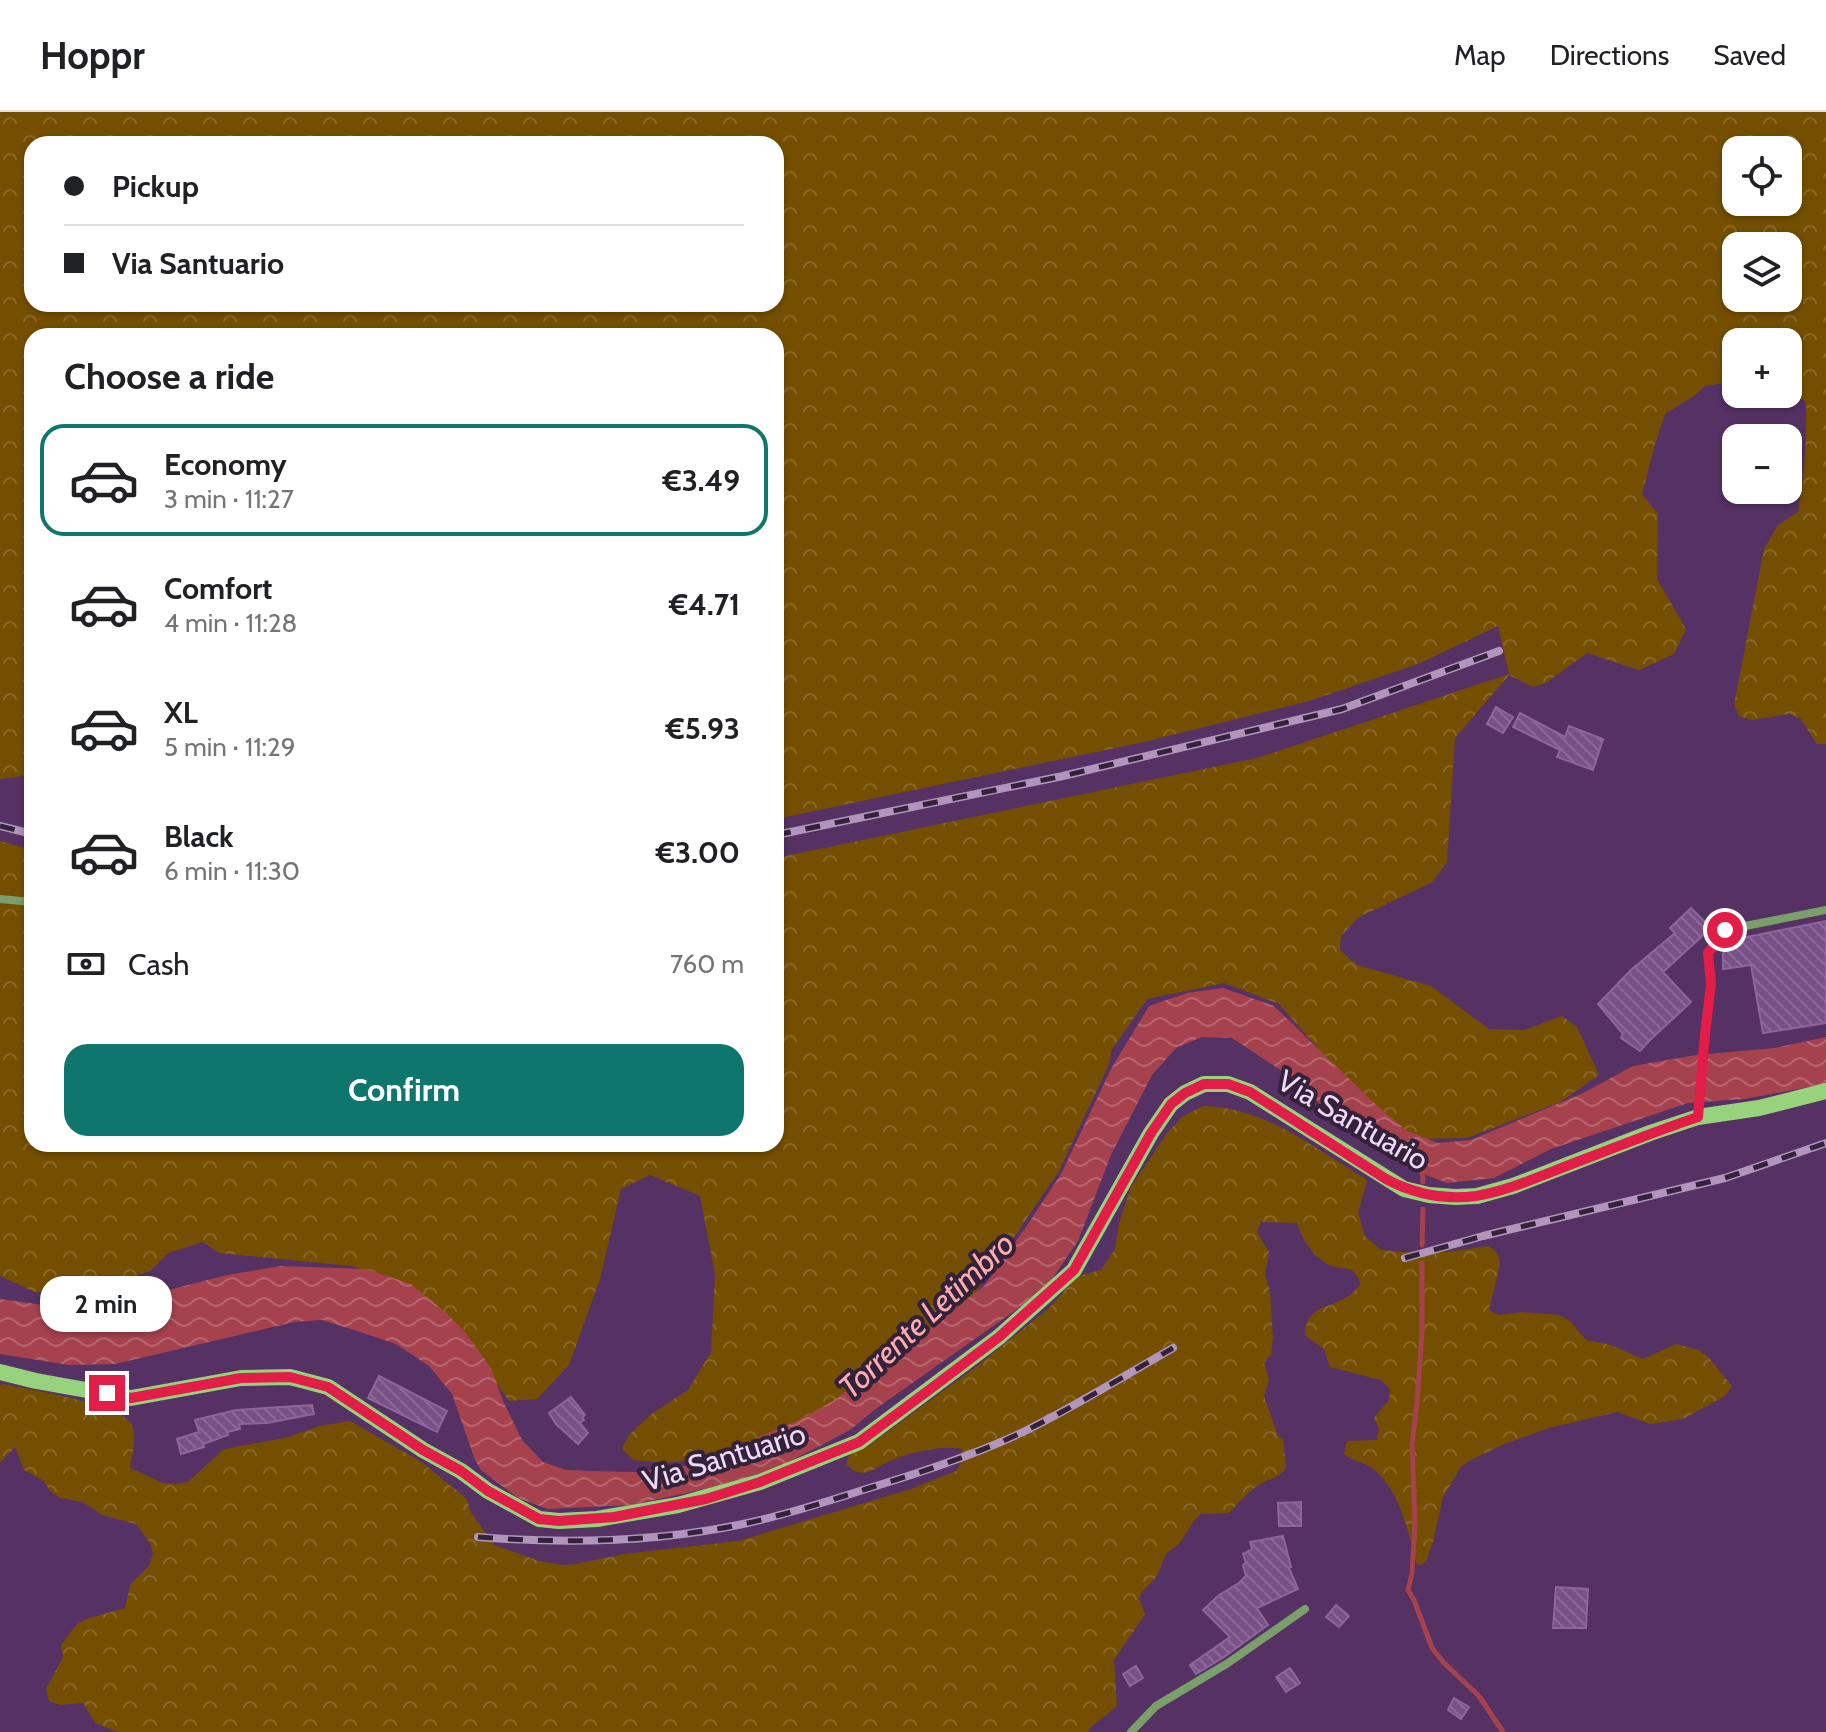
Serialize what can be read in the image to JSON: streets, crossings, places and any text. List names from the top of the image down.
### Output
{
  "streets": {
    "main road": ["Via Santuario"]
  },
  "water": ["Torrente Letimbro"],
  "page": {
    "header": "Hoppr",
    "nav": ["Map", "Directions", "Saved"],
    "map_buttons": ["+", "−"],
    "banner": ["Pickup", "Via Santuario"],
    "heading": "Choose a ride",
    "list": [
      {
        "name": "Economy",
        "note": "3 min · 11:27",
        "value": "€3.49"
      },
      {
        "name": "Comfort",
        "note": "4 min · 11:28",
        "value": "€4.71"
      },
      {
        "name": "XL",
        "note": "5 min · 11:29",
        "value": "€5.93"
      },
      {
        "name": "Black",
        "note": "6 min · 11:30",
        "value": "€3.00"
      }
    ],
    "pay": ["Cash", "760 m"],
    "buttons": "Confirm",
    "bubble": "2 min"
  }
}
